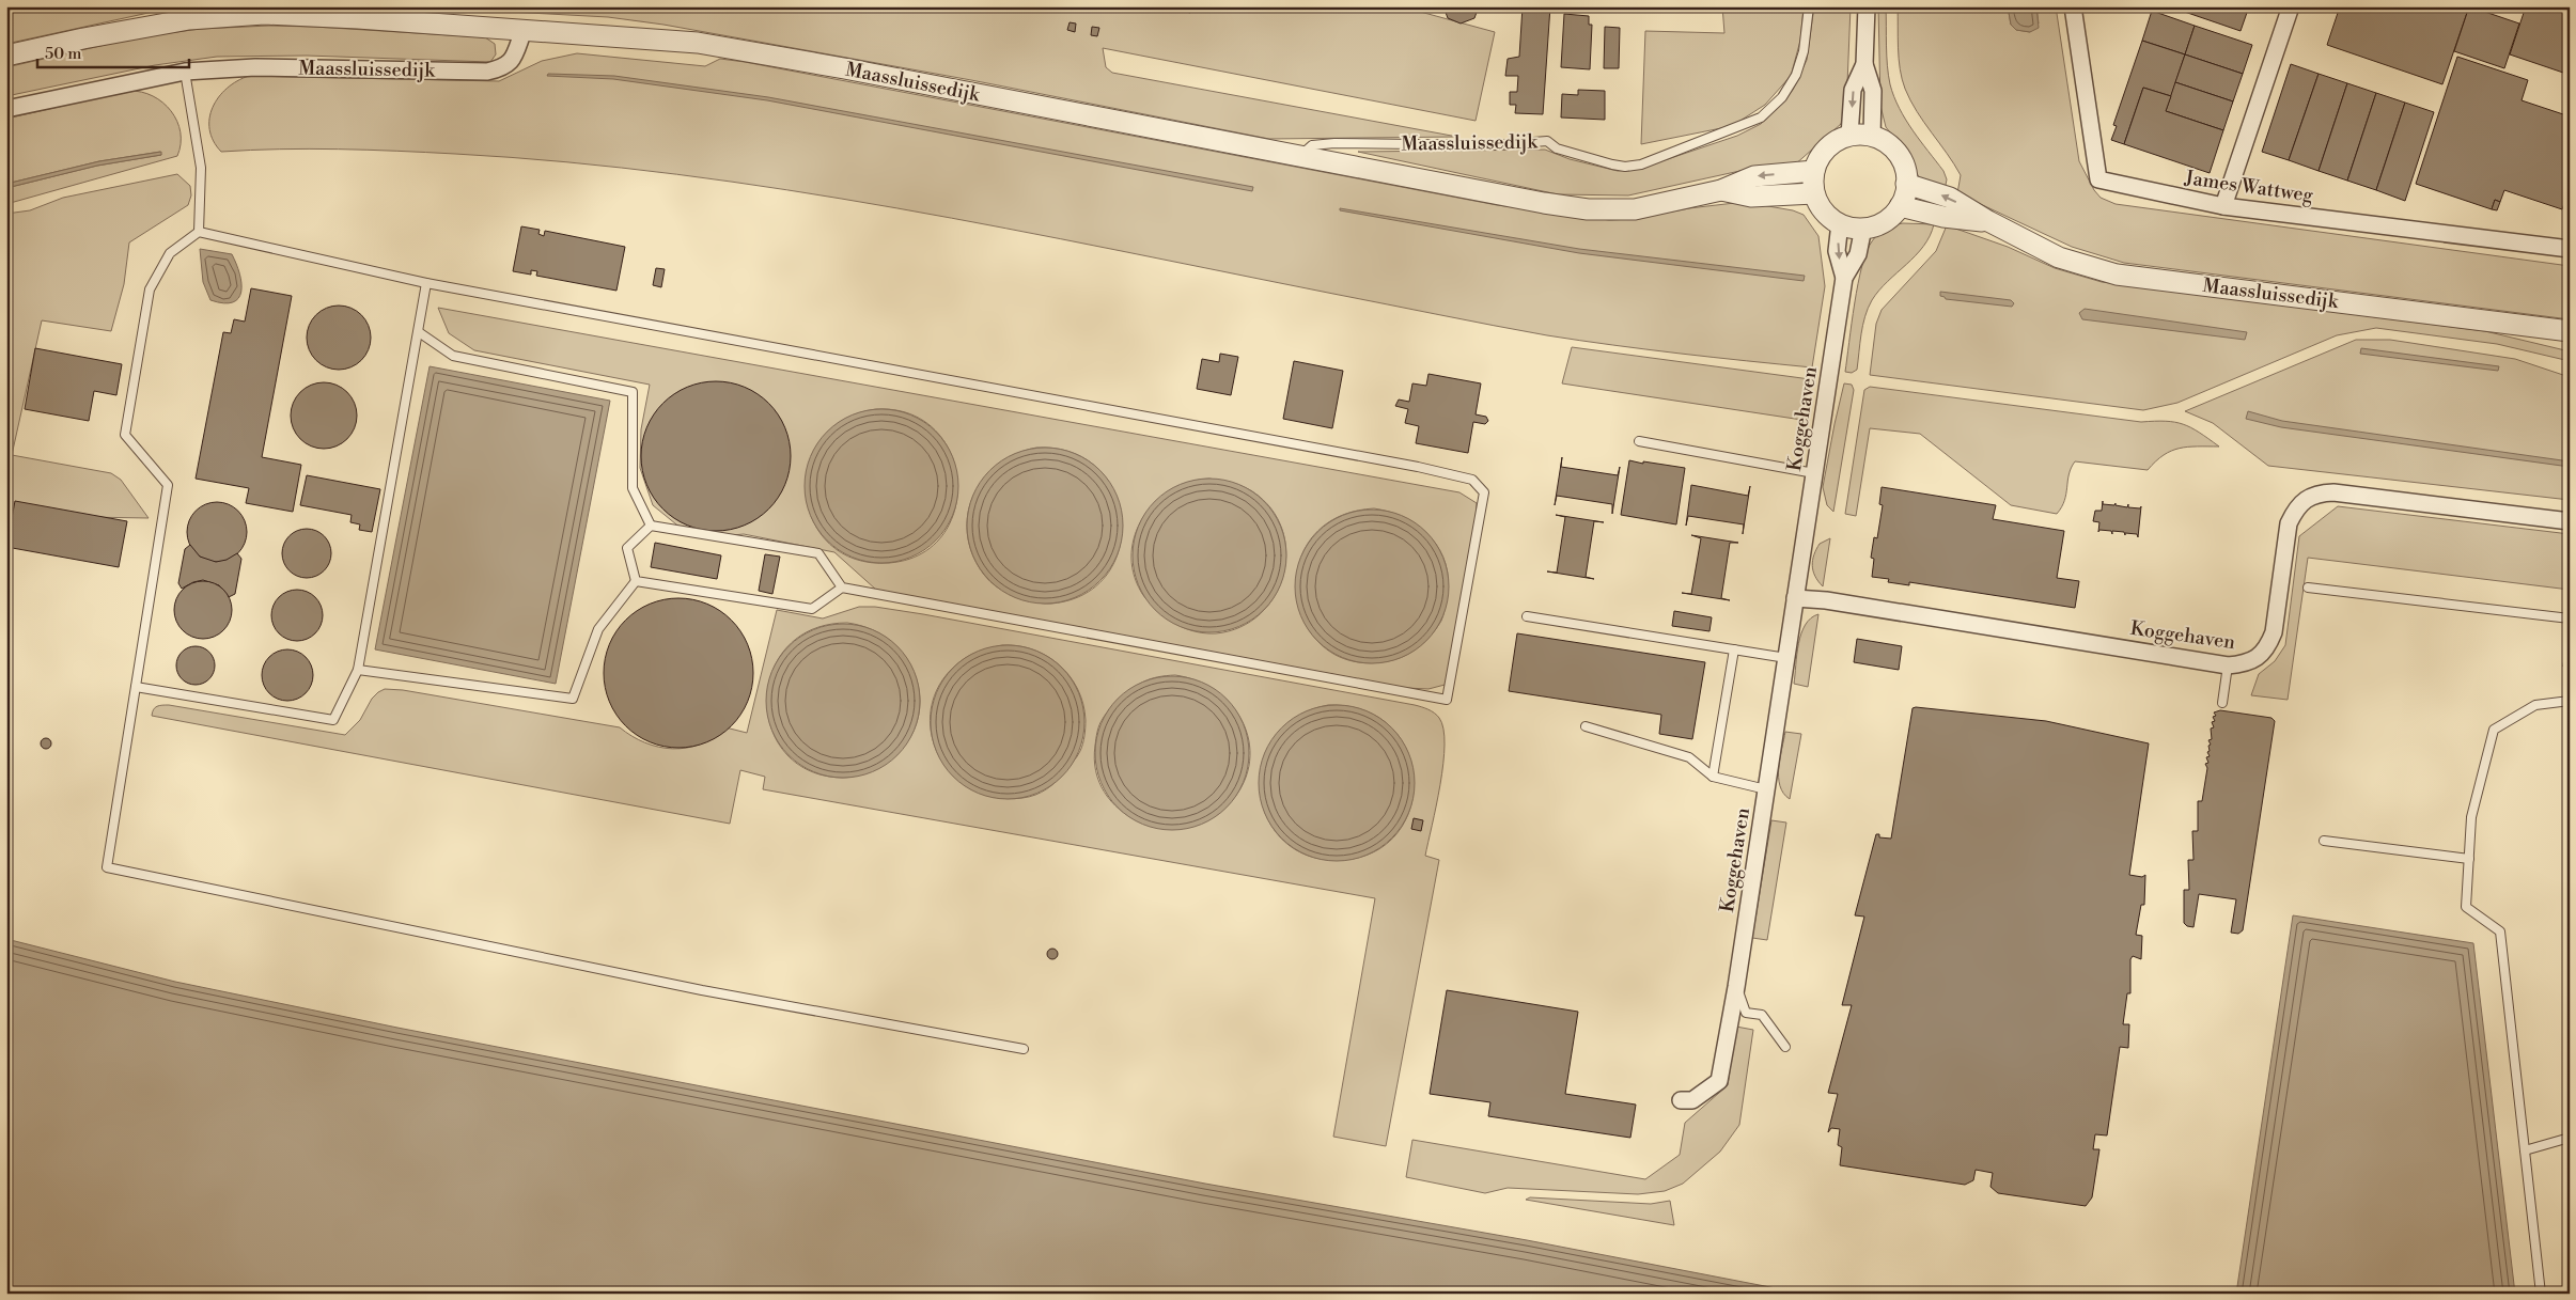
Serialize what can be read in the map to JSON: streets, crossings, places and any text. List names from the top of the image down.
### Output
{
  "streets": {
    "street": ["Maassluissedijk", "James Wattweg", "Koggehaven"]
  },
  "crossings": [
    ["Maassluissedijk", "Koggehaven"]
  ],
  "scale_bar": "50 m"
}
